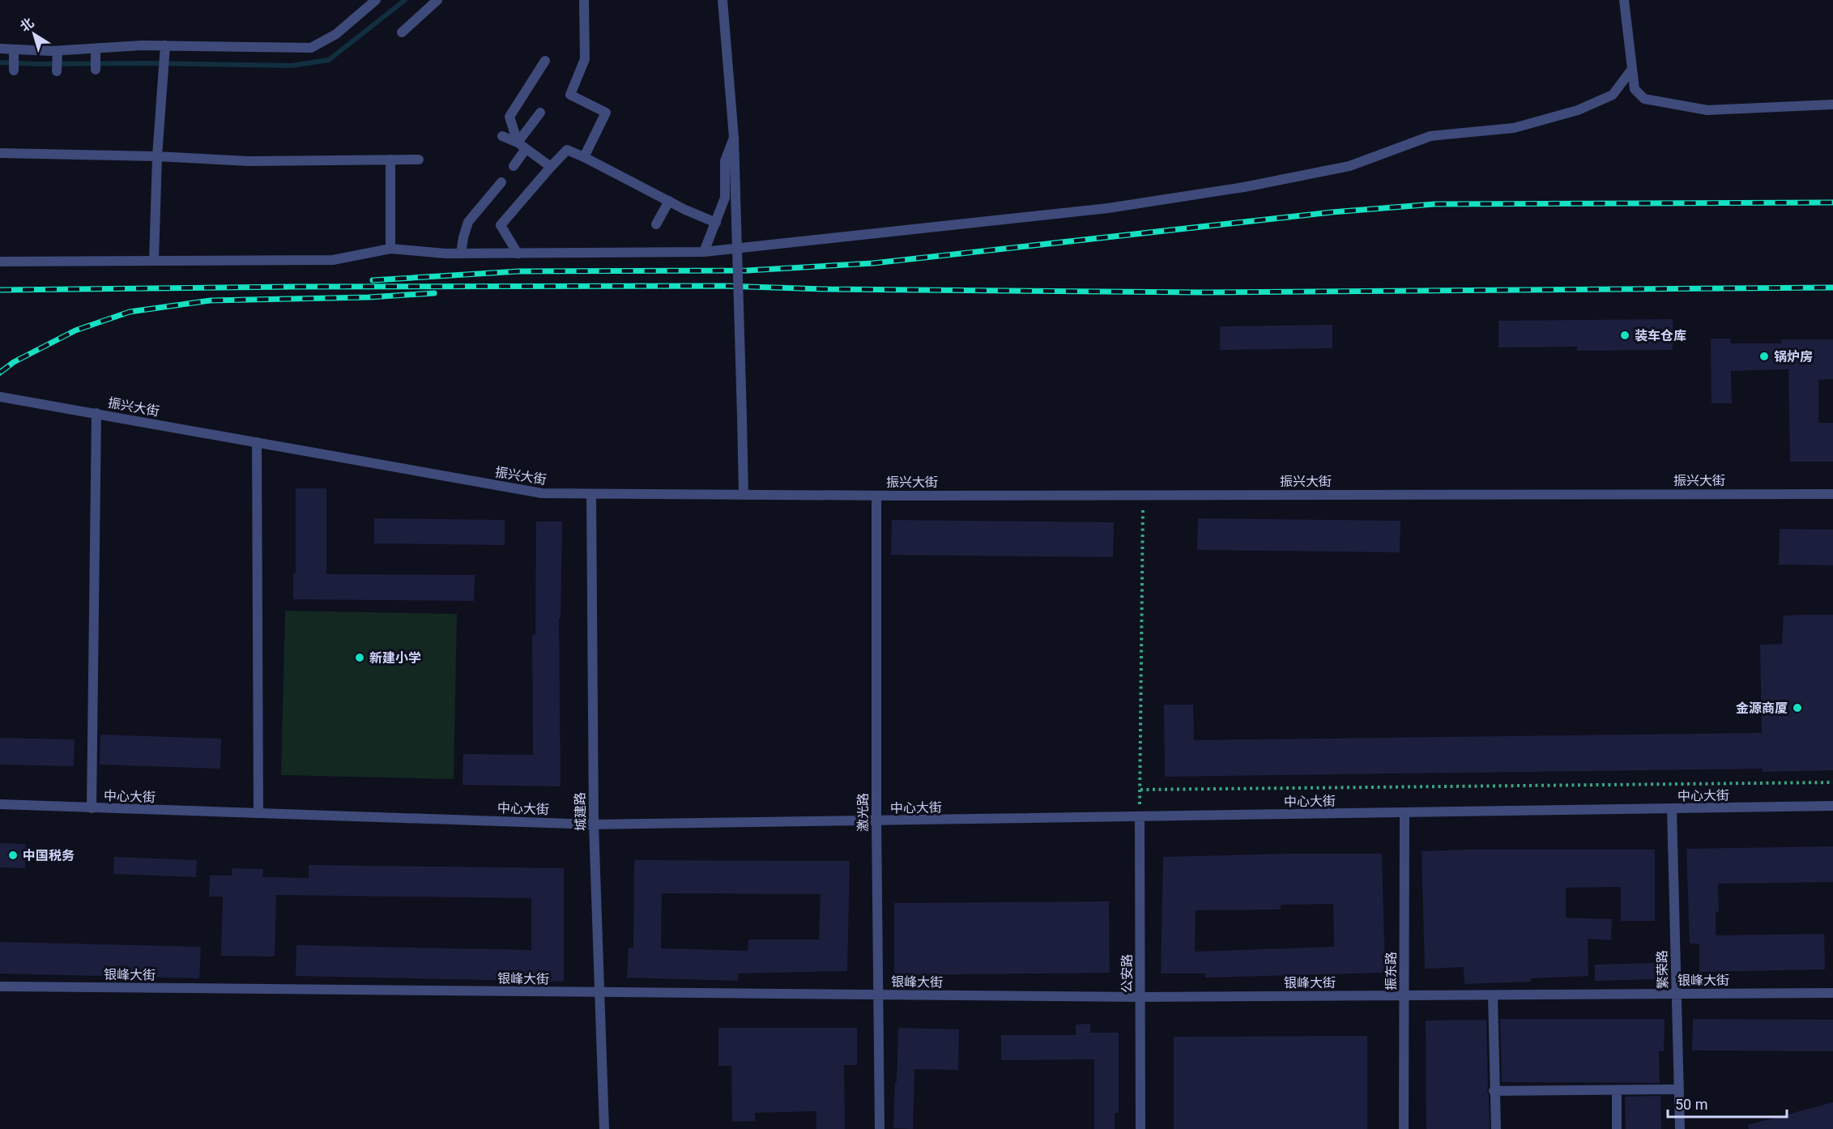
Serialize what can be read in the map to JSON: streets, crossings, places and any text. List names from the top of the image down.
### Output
{
  "streets": {
    "street": [
      "振兴大街",
      "中心大街",
      "城建路",
      "激光路",
      "繁荣路",
      "振东路",
      "公安路",
      "银峰大街"
    ]
  },
  "crossings": [
    ["振兴大街", "城建路"],
    ["振兴大街", "激光路"],
    ["中心大街", "城建路"],
    ["中心大街", "激光路"],
    ["中心大街", "繁荣路"],
    ["中心大街", "振东路"],
    ["中心大街", "公安路"],
    ["城建路", "银峰大街"],
    ["激光路", "银峰大街"],
    ["繁荣路", "银峰大街"],
    ["振东路", "银峰大街"],
    ["公安路", "银峰大街"]
  ],
  "places": [
    "装车仓库",
    "锅炉房",
    "新建小学",
    "金源商厦",
    "中国税务"
  ],
  "scale_bar": "50 m",
  "north": "top left"
}
